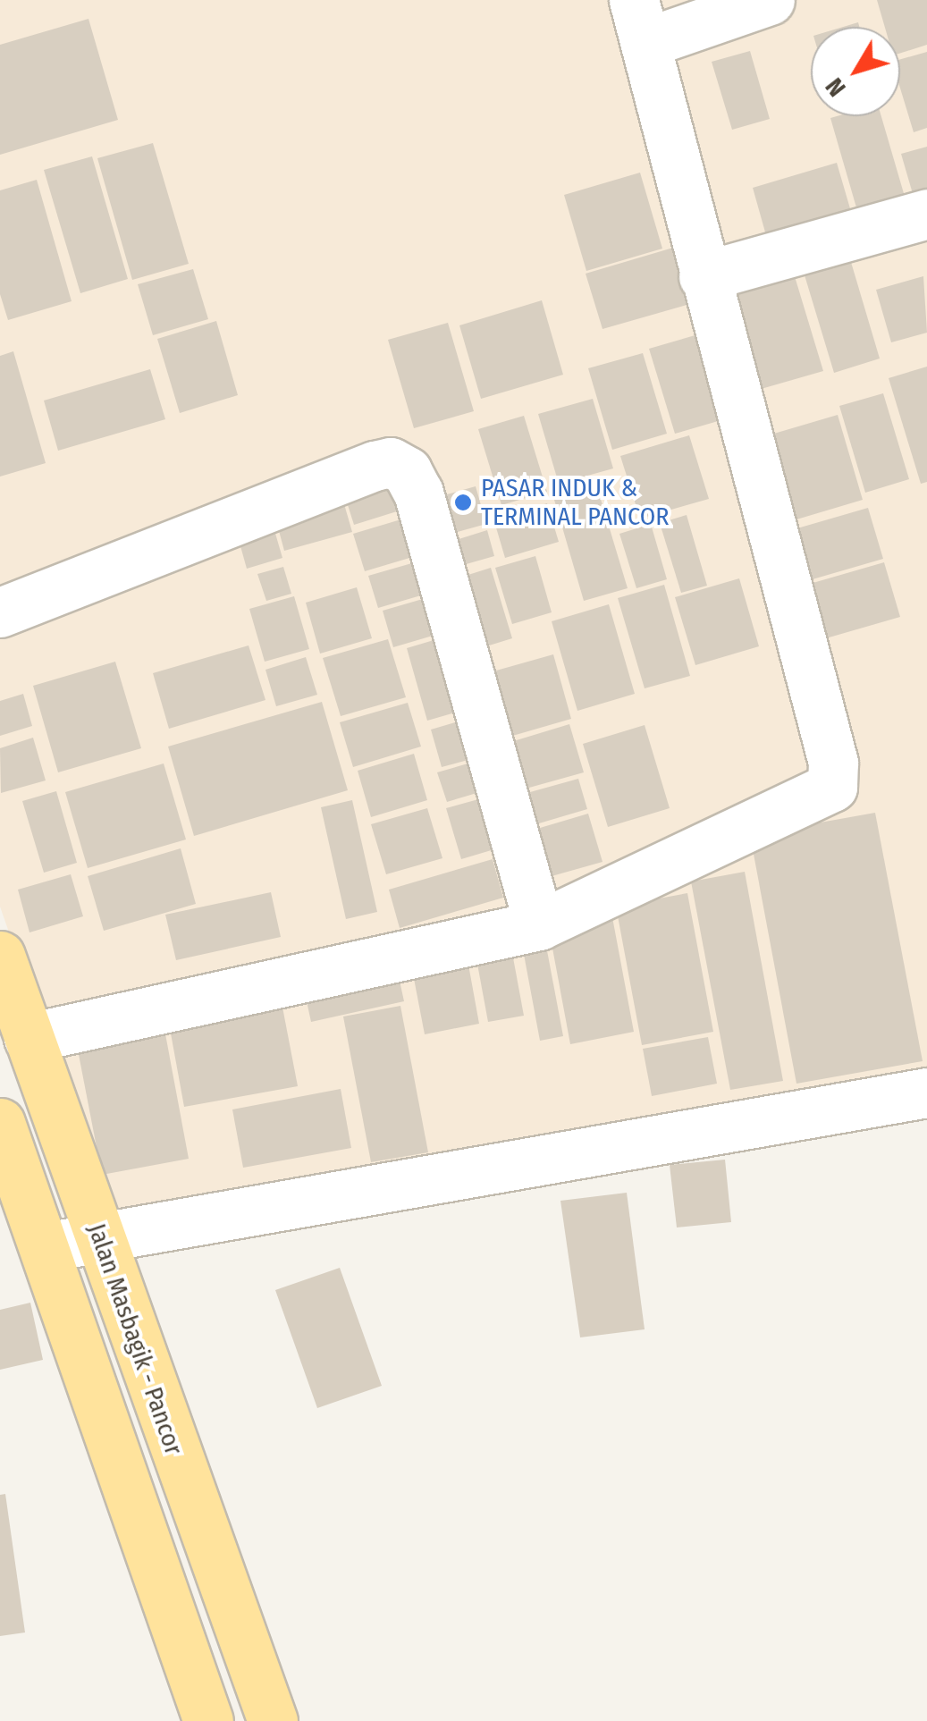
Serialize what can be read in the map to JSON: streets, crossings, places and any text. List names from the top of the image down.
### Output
{
  "streets": {
    "main road": ["Jalan Masbagik - Pancor"]
  },
  "places": ["PASAR INDUK & TERMINAL PANCOR"],
  "north": "bottom left"
}
